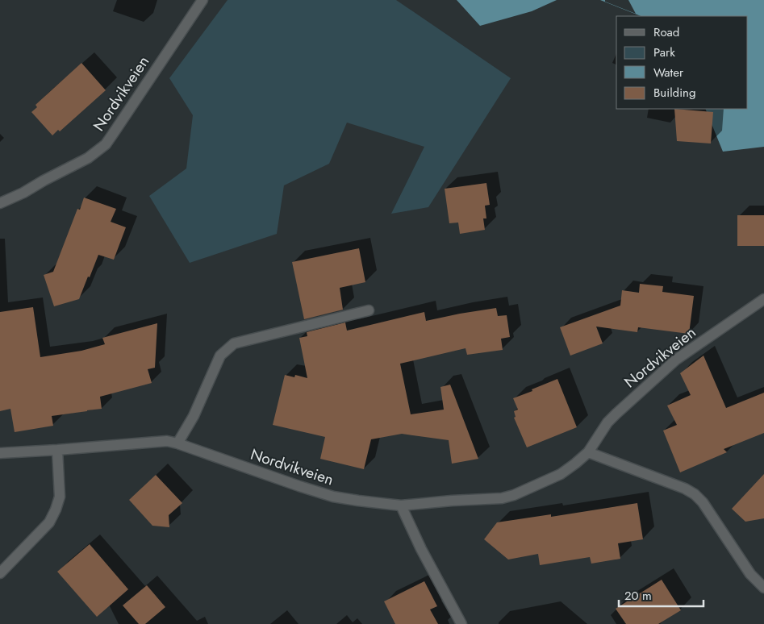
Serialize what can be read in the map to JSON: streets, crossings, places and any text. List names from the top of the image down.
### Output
{
  "streets": {
    "street": ["Nordvikveien"]
  },
  "legend": [
    "Road",
    "Park",
    "Water",
    "Building"
  ],
  "scale_bar": "20 m"
}
